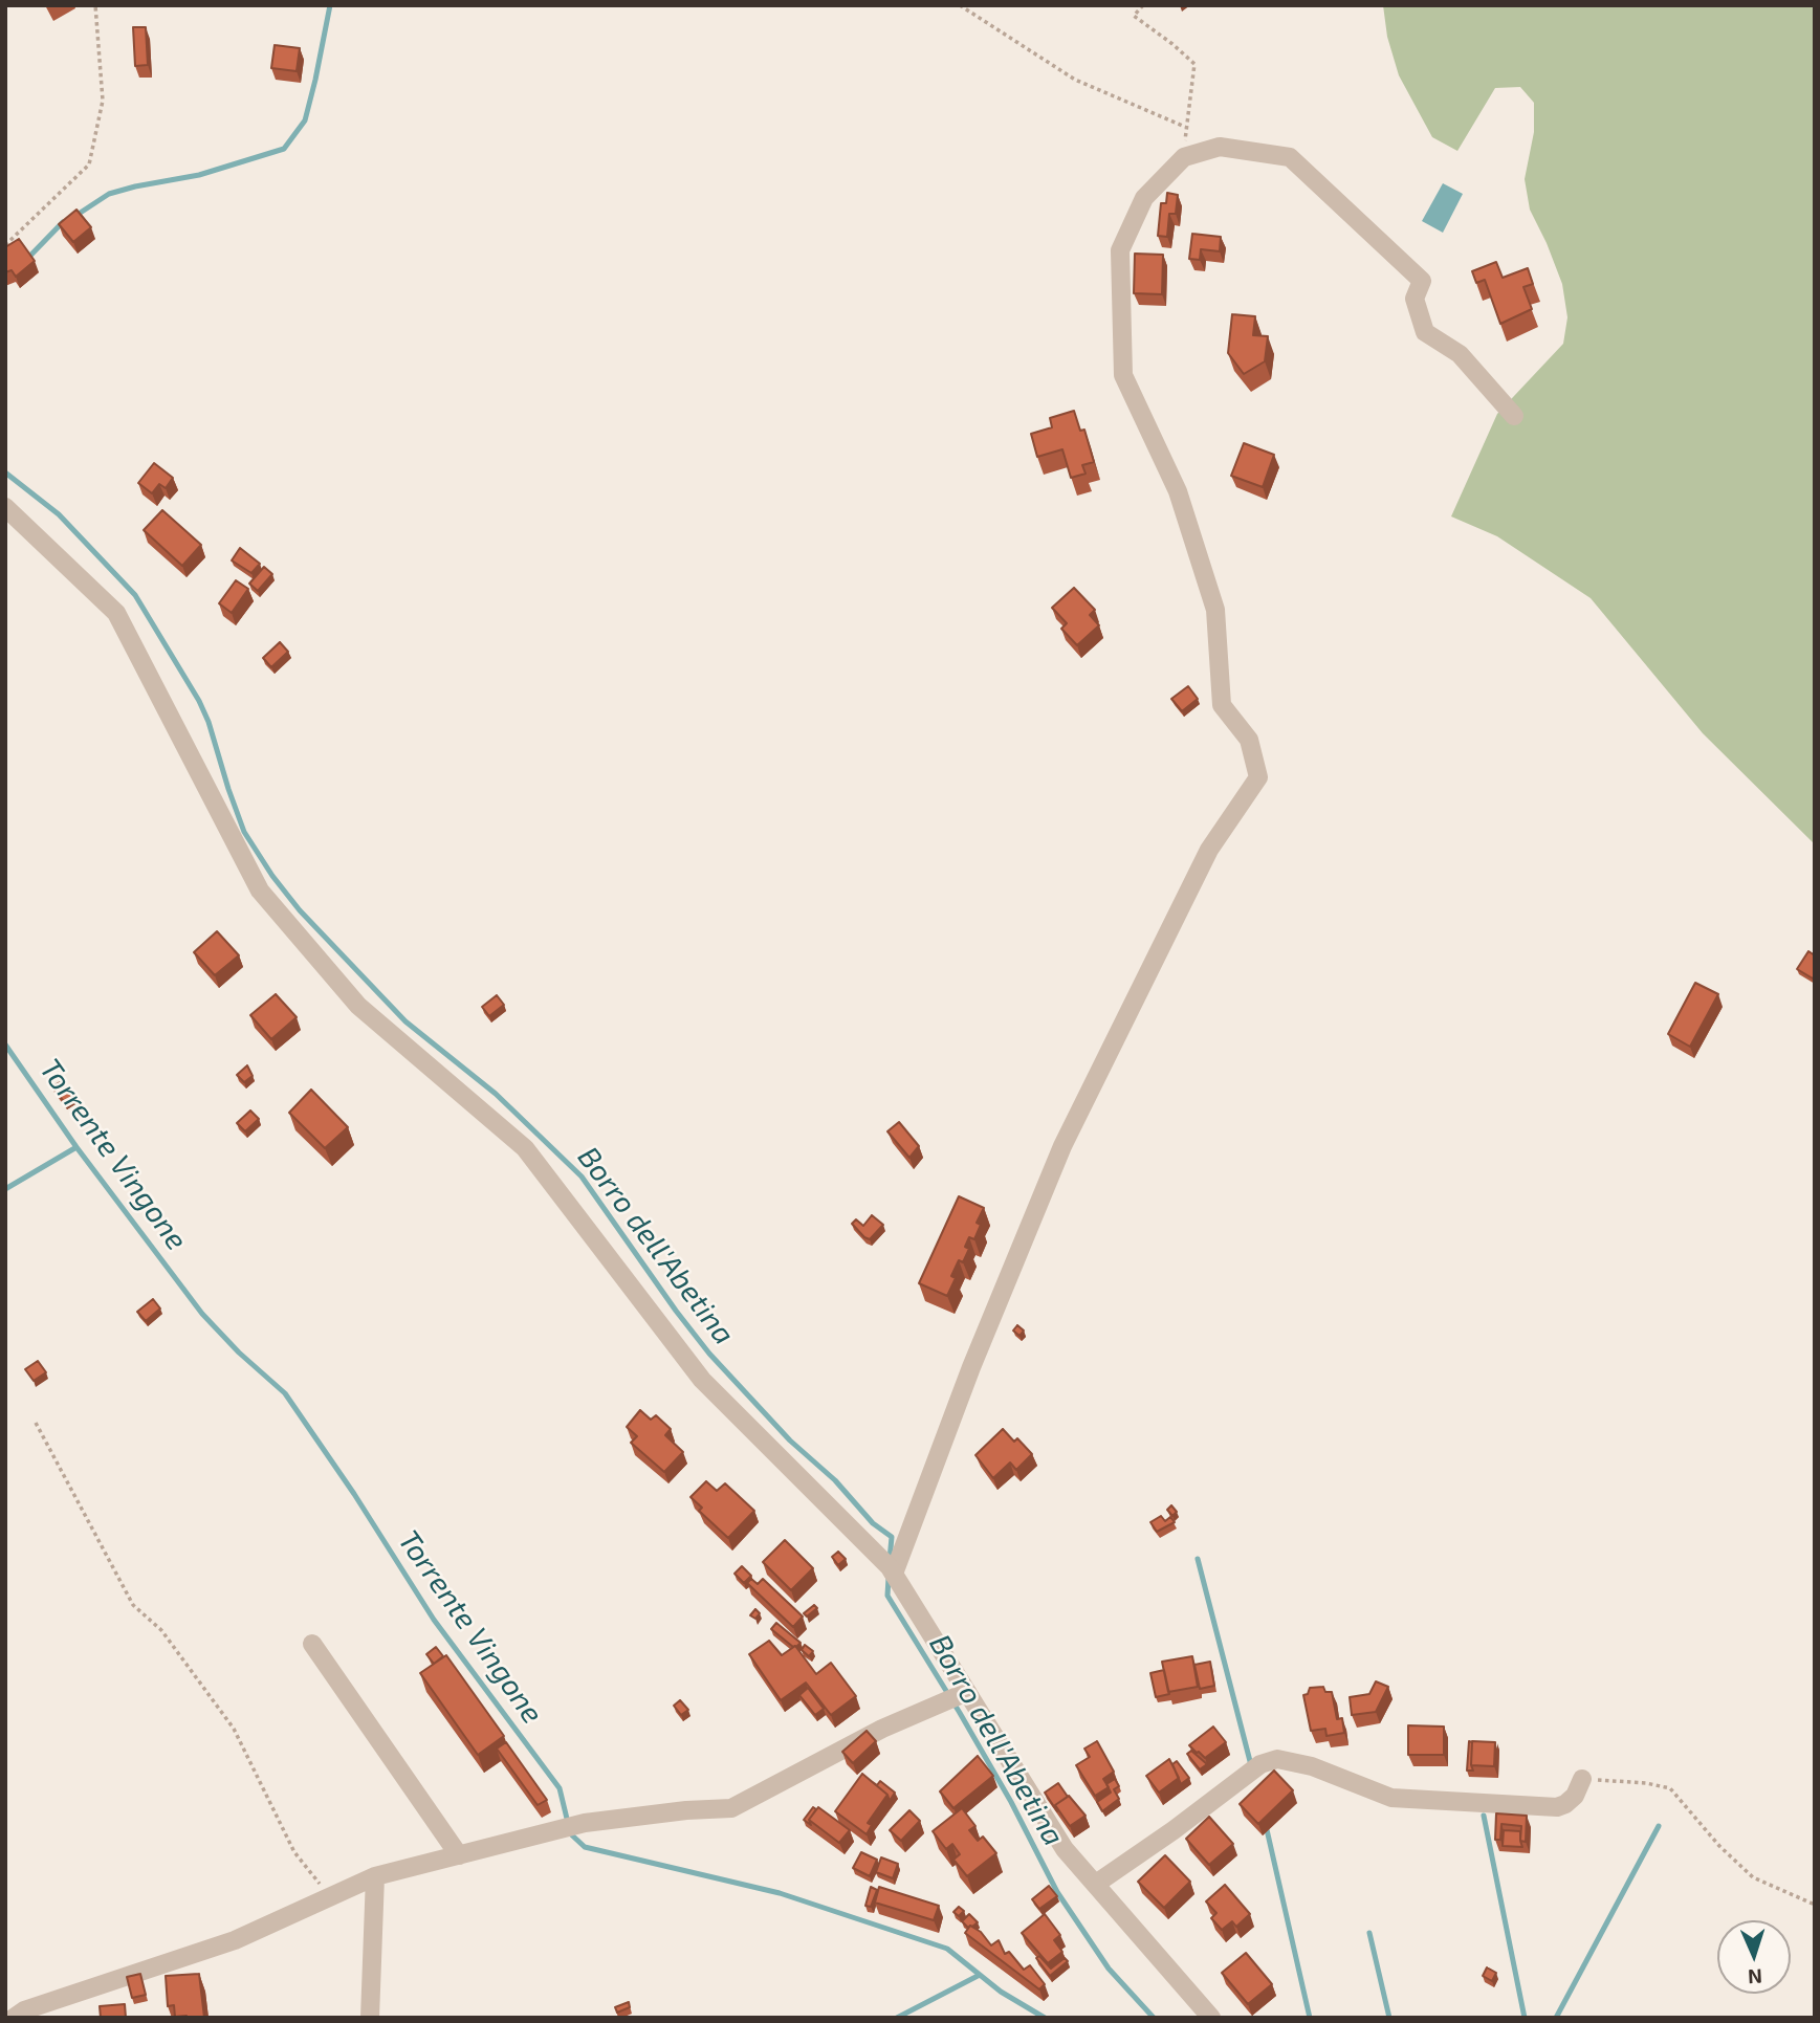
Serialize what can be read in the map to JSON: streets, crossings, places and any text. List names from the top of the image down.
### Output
{
  "water": ["Torrente Vingone", "Borro dell'Abetina"],
  "north": "bottom"
}
